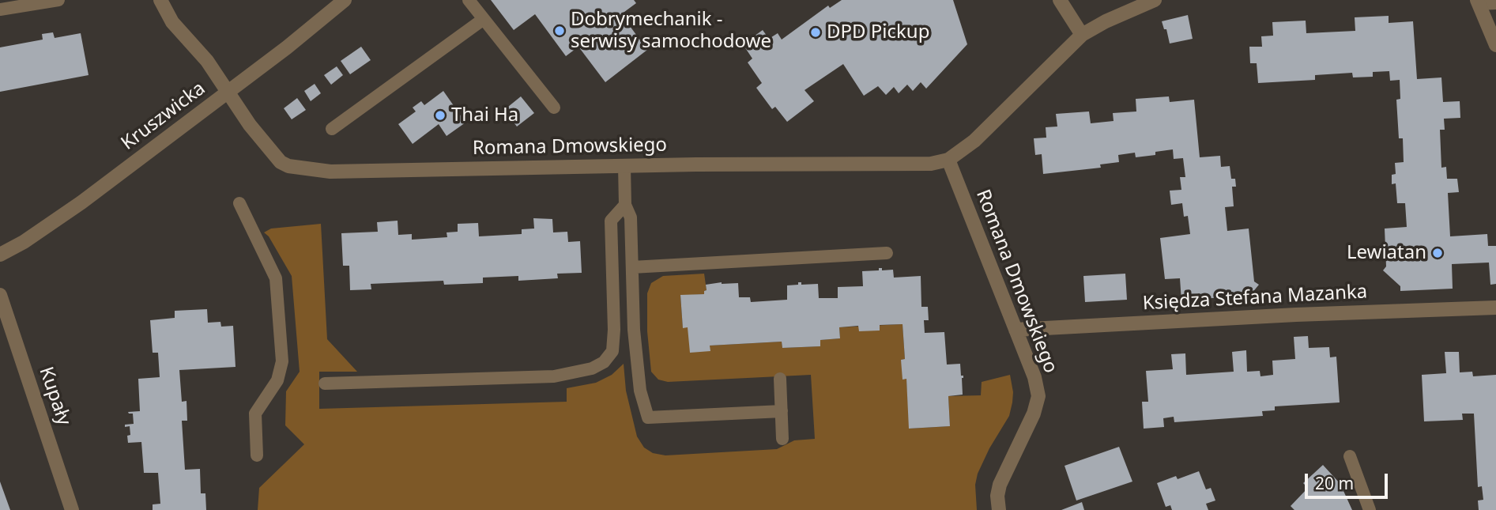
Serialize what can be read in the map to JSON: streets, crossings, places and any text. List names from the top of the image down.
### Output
{
  "streets": {
    "street": [
      "Kruszwicka",
      "Romana Dmowskiego",
      "Księdza Stefana Mazanka",
      "Kupały"
    ]
  },
  "crossings": [
    ["Kruszwicka", "Romana Dmowskiego"],
    ["Romana Dmowskiego", "Księdza Stefana Mazanka"]
  ],
  "places": [
    "Dobrymechanik - serwisy samochodowe",
    "DPD Pickup",
    "Thai Ha",
    "Lewiatan"
  ],
  "scale_bar": "20 m"
}
